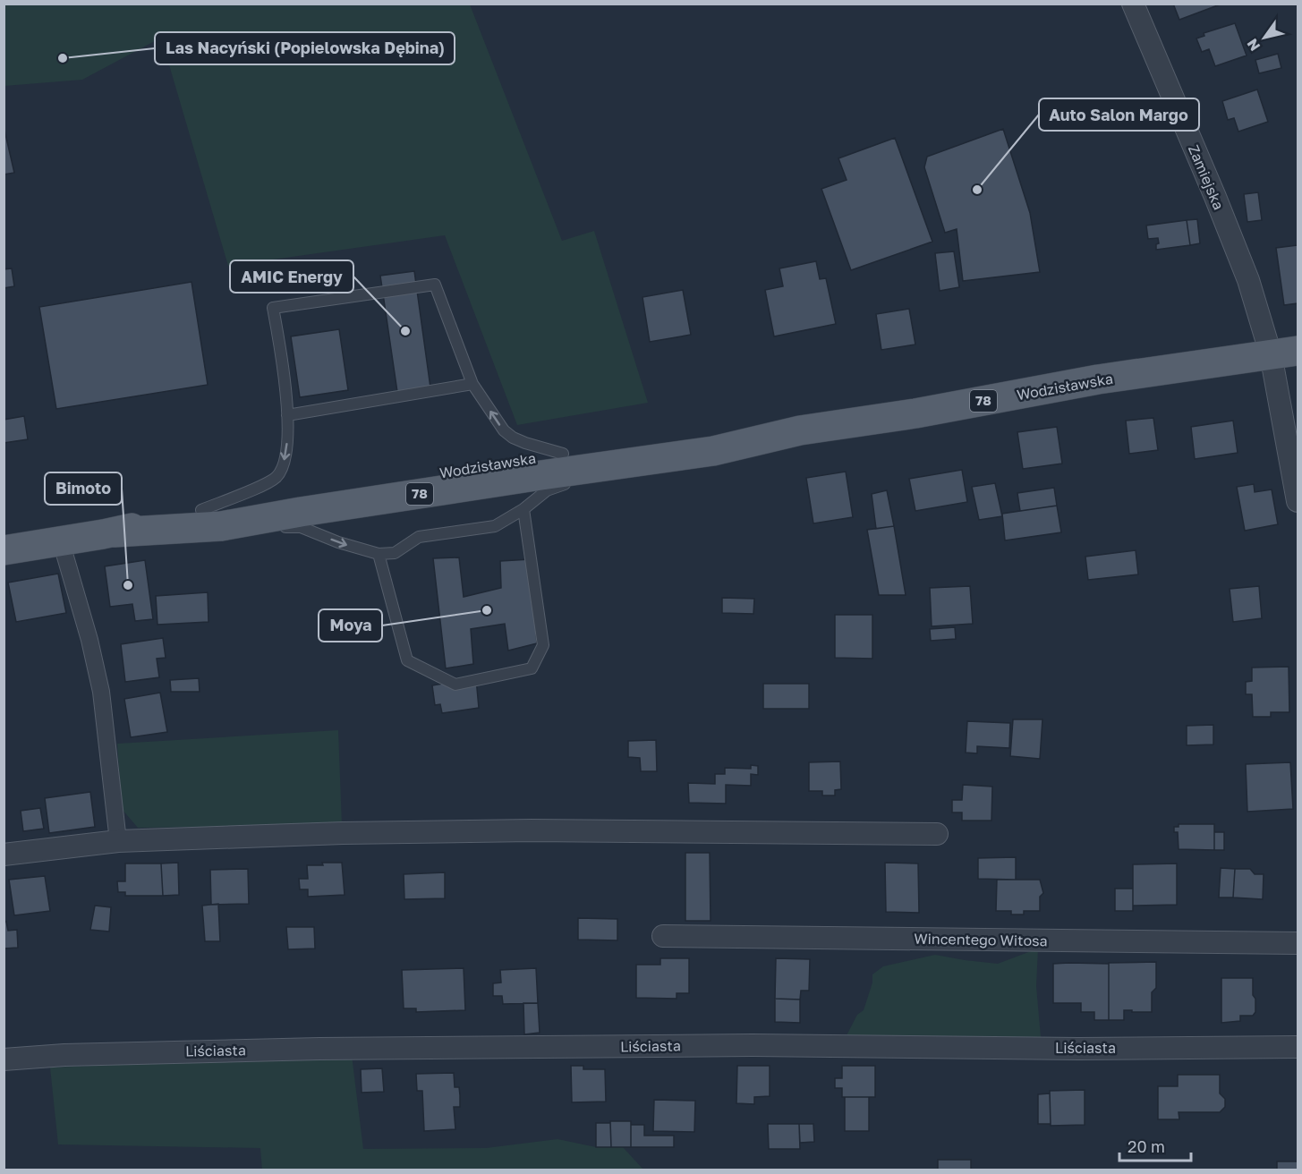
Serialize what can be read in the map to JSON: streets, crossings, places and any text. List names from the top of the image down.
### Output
{
  "streets": {
    "main road": ["Wodzisławska", "78"],
    "street": ["Zamiejska", "Wincentego Witosa", "Liściasta"]
  },
  "crossings": [
    ["Zamiejska", "Wodzisławska"]
  ],
  "places": [
    "Las Nacyński (Popielowska Dębina)",
    "Auto Salon Margo",
    "AMIC Energy",
    "Bimoto",
    "Moya"
  ],
  "scale_bar": "20 m",
  "north": "bottom left"
}
